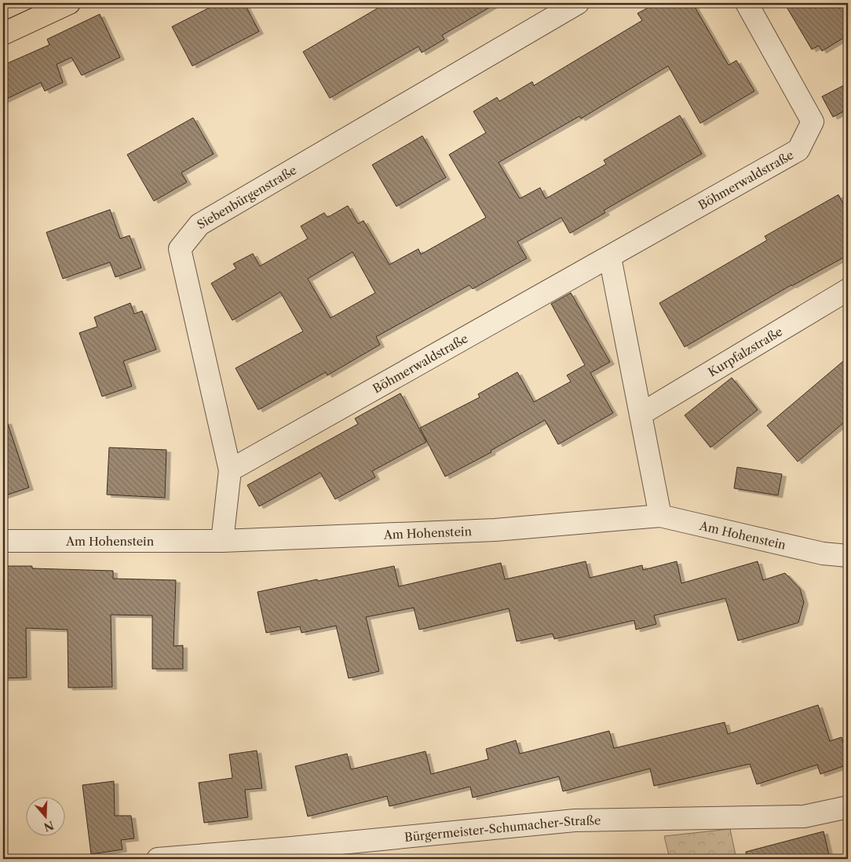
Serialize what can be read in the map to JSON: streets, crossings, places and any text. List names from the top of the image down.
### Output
{
  "streets": {
    "street": [
      "Böhmerwaldstraße",
      "Siebenbürgenstraße",
      "Kurpfalzstraße",
      "Am Hohenstein",
      "Bürgermeister-Schumacher-Straße"
    ]
  },
  "crossings": [
    ["Böhmerwaldstraße", "Siebenbürgenstraße"],
    ["Siebenbürgenstraße", "Am Hohenstein"]
  ],
  "north": "bottom"
}
